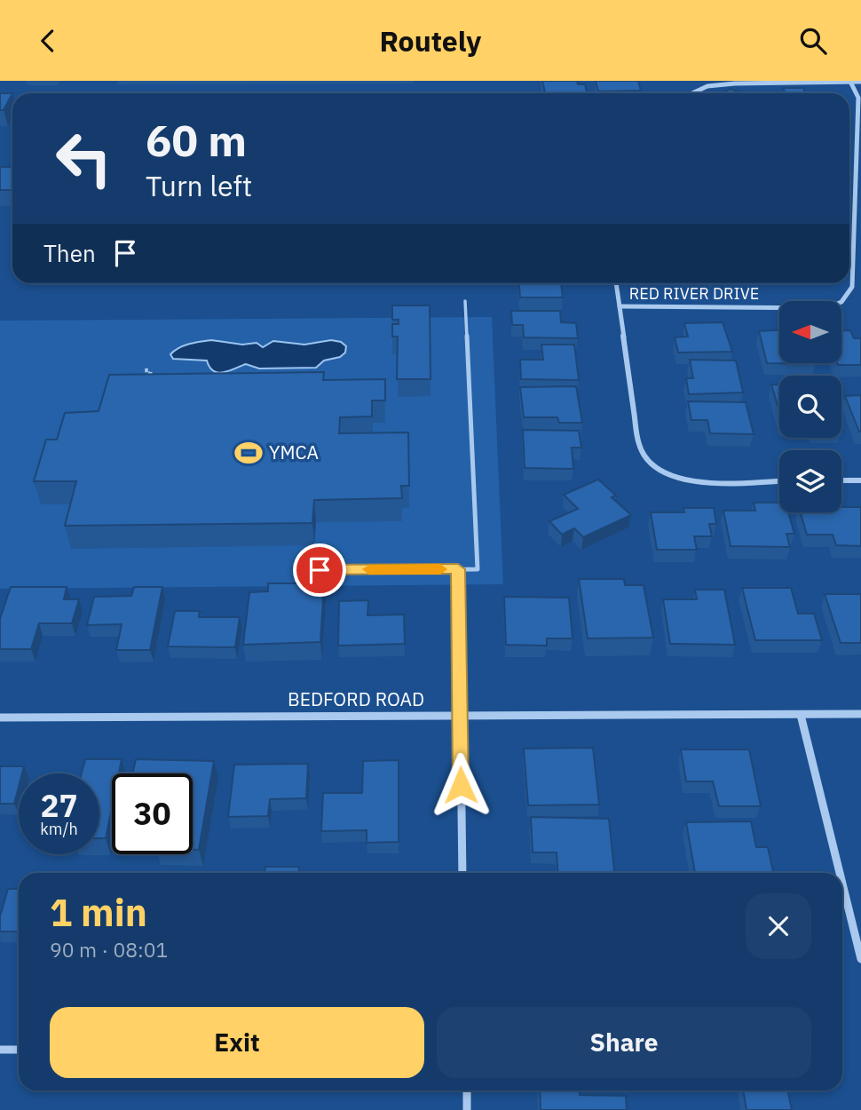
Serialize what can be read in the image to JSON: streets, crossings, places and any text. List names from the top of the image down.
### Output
{
  "streets": {
    "street": ["RED RIVER DRIVE", "BEDFORD ROAD"]
  },
  "places": {
    "sports": ["YMCA"]
  },
  "north": "left",
  "page": {
    "header": "Routely",
    "turn": ["60 m", "Turn left"],
    "then": "Then",
    "speed": "27 km/h",
    "limit": "30",
    "heading": ["1 min", "90 m · 08:01"],
    "buttons": ["Exit", "Share"]
  }
}
